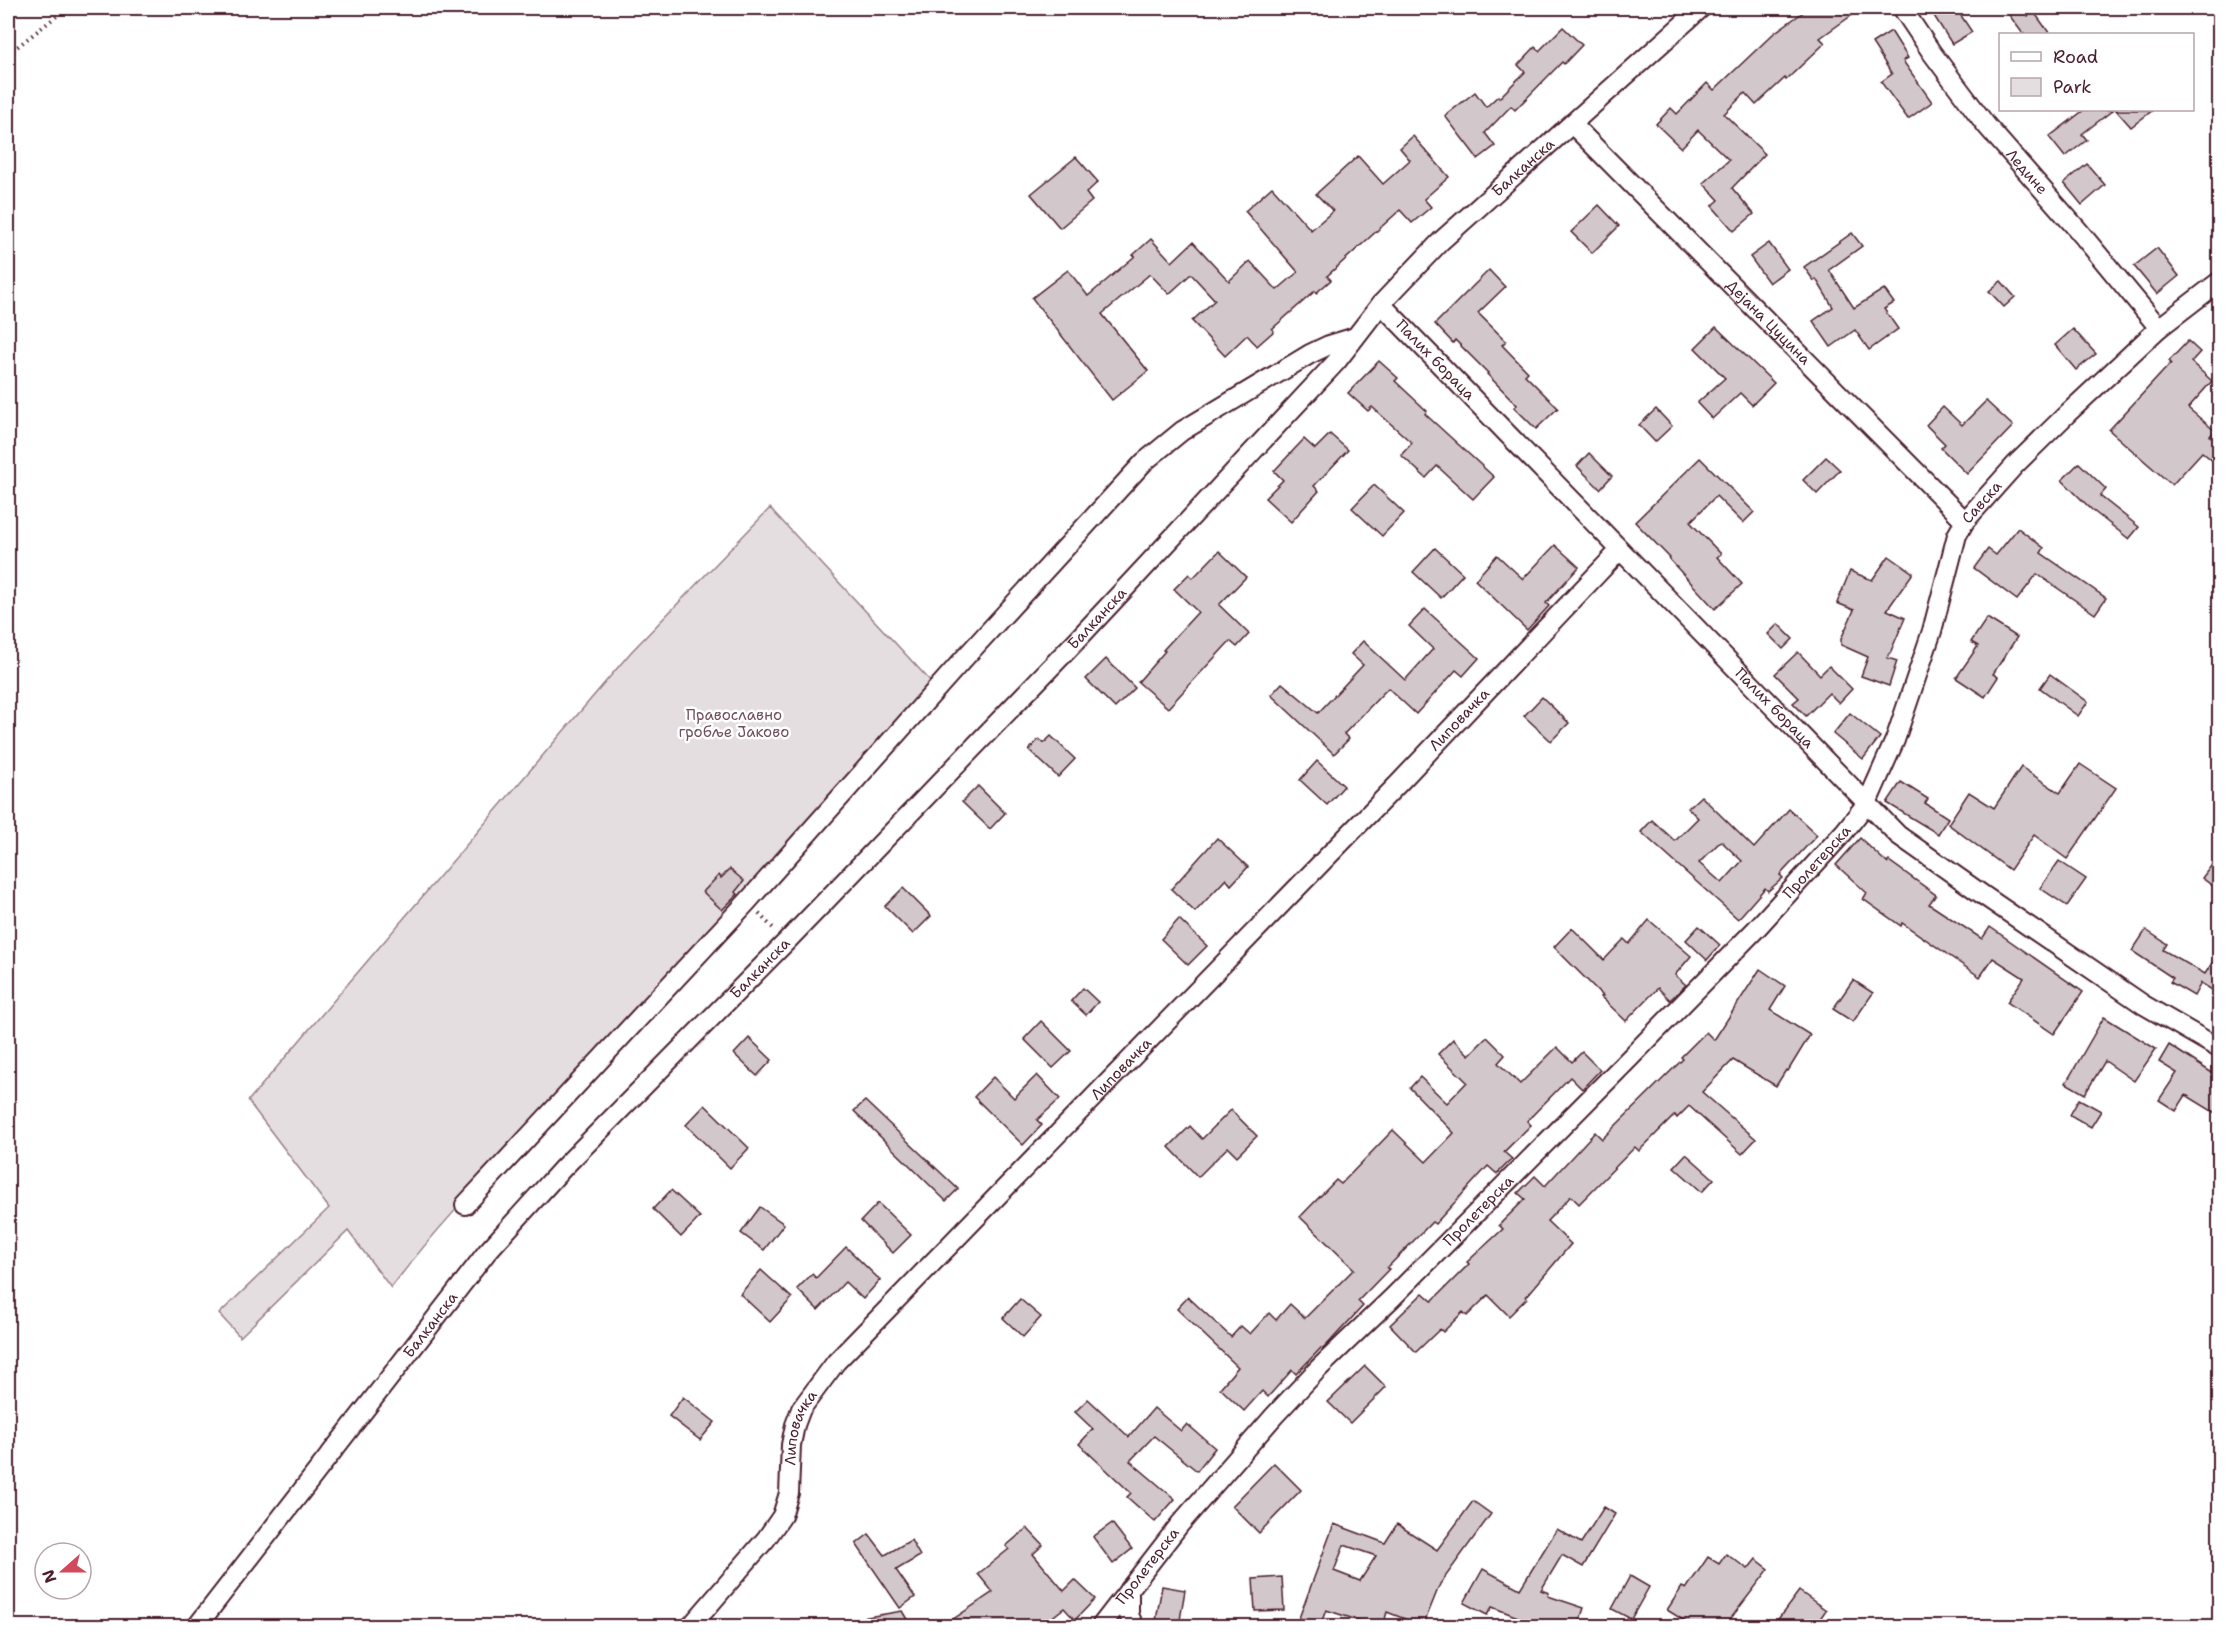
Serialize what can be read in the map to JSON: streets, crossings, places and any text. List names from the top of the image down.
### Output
{
  "streets": {
    "street": [
      "Балканска",
      "Ледине",
      "Дејана Цуцина",
      "Палих бораца",
      "Савска",
      "Липовачка",
      "Пролетерска"
    ]
  },
  "crossings": [
    ["Балканска", "Дејана Цуцина"],
    ["Балканска", "Палих бораца"],
    ["Ледине", "Савска"],
    ["Дејана Цуцина", "Савска"],
    ["Палих бораца", "Савска"],
    ["Палих бораца", "Липовачка"],
    ["Палих бораца", "Пролетерска"],
    ["Савска", "Пролетерска"]
  ],
  "parks": ["Православно гробље Јаково"],
  "legend": ["Road", "Park"],
  "north": "left"
}
